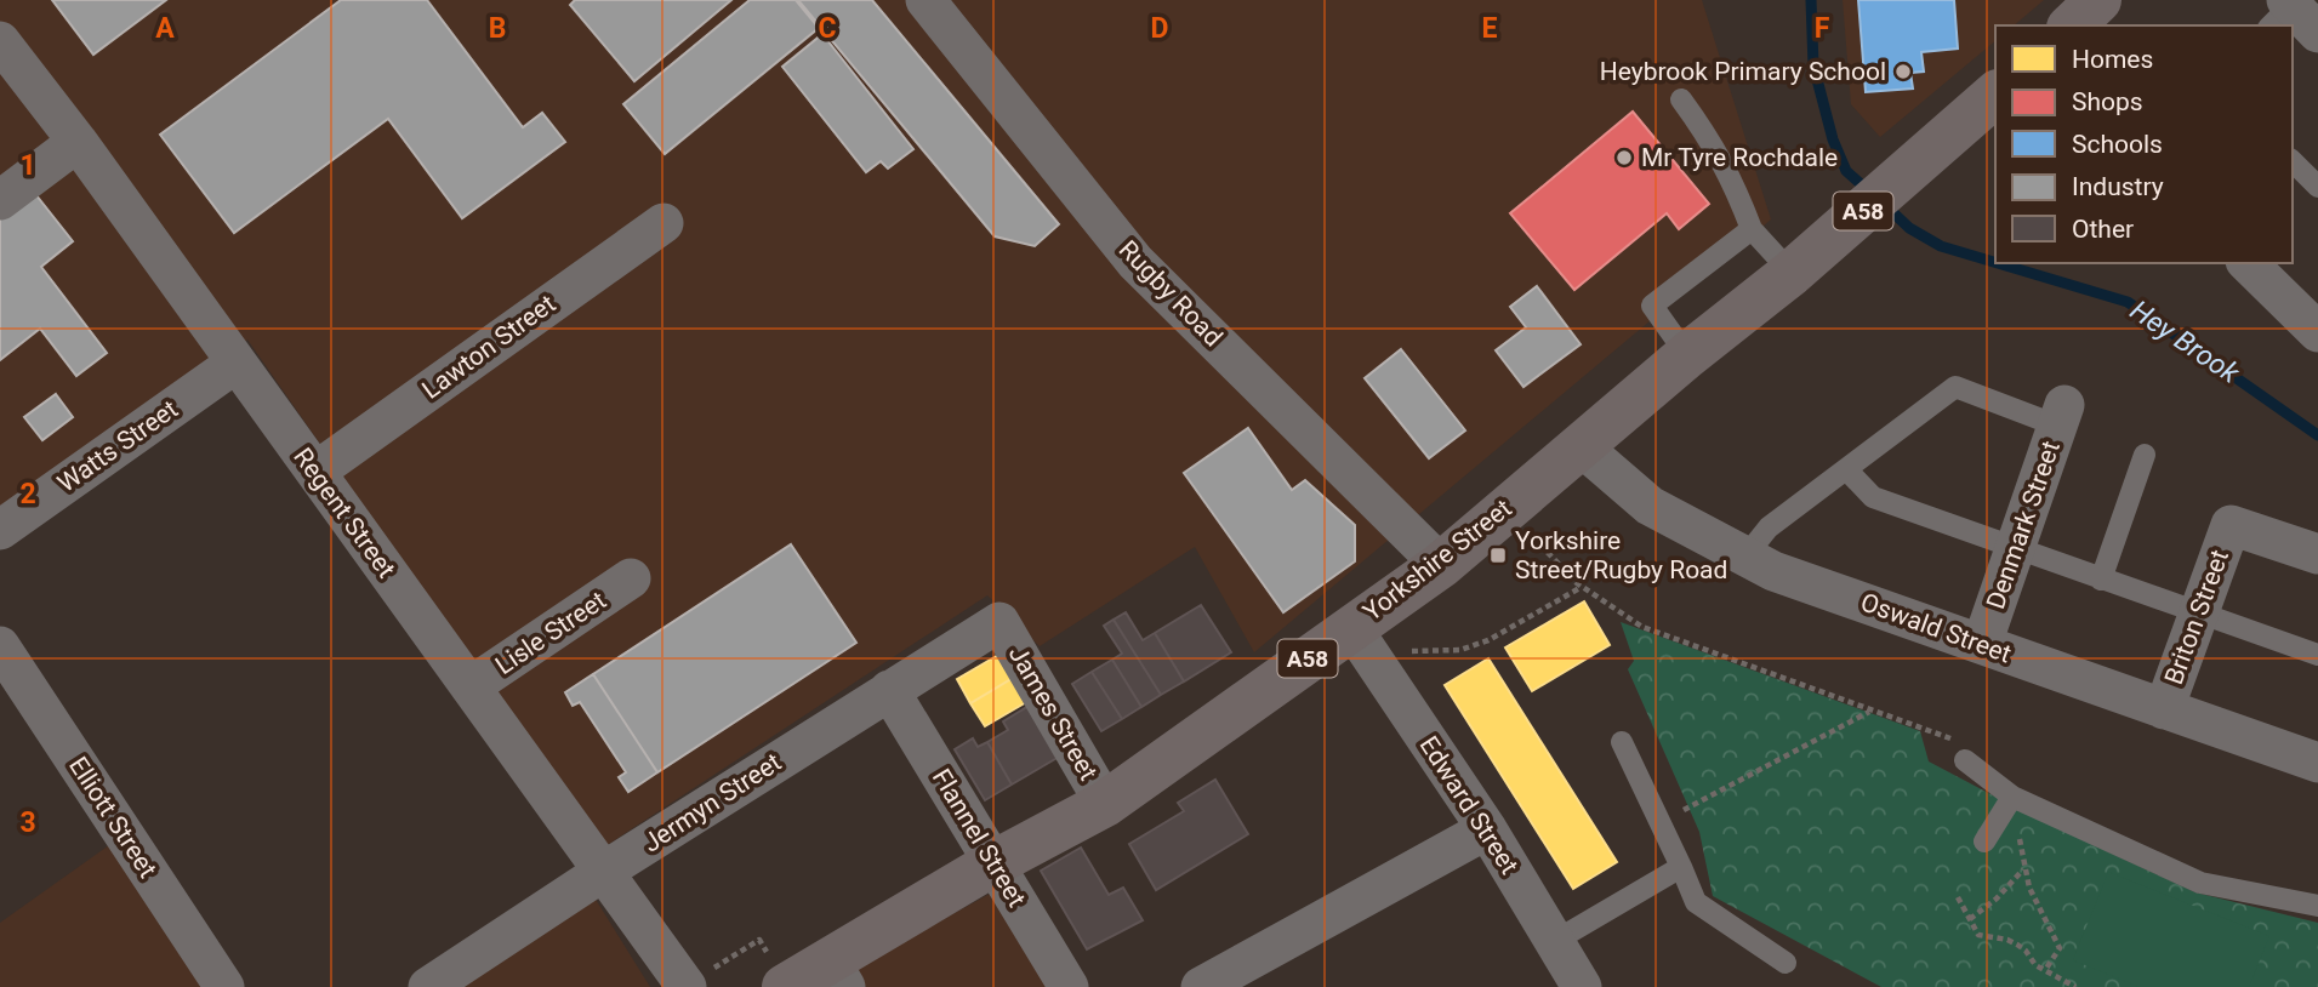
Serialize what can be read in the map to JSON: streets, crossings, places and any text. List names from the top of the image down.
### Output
{
  "streets": {
    "highway": ["A58", "Yorkshire Street"],
    "street": [
      "Rugby Road",
      "Lawton Street",
      "Watts Street",
      "Regent Street",
      "Denmark Street",
      "Briton Street",
      "Oswald Street",
      "Lisle Street",
      "James Street",
      "Jermyn Street",
      "Edward Street",
      "Elliott Street",
      "Flannel Street"
    ]
  },
  "crossings": [
    ["Rugby Road", "Yorkshire Street"],
    ["Lawton Street", "Regent Street"],
    ["Watts Street", "Regent Street"],
    ["Regent Street", "Lisle Street"],
    ["Regent Street", "Jermyn Street"],
    ["Denmark Street", "Oswald Street"],
    ["Yorkshire Street", "Oswald Street"],
    ["Yorkshire Street", "James Street"],
    ["Yorkshire Street", "Edward Street"],
    ["Yorkshire Street", "Flannel Street"],
    ["Briton Street", "Oswald Street"],
    ["James Street", "Jermyn Street"],
    ["Jermyn Street", "Flannel Street"]
  ],
  "water": ["Hey Brook"],
  "places": {
    "other": ["Heybrook Primary School", "Mr Tyre Rochdale"],
    "transit": ["Yorkshire Street/Rugby Road"]
  },
  "legend": [
    "Homes",
    "Shops",
    "Schools",
    "Industry",
    "Other"
  ],
  "grid": {
    "columns": [
      "A",
      "B",
      "C",
      "D",
      "E",
      "F"
    ],
    "rows": ["1", "2", "3"]
  }
}
